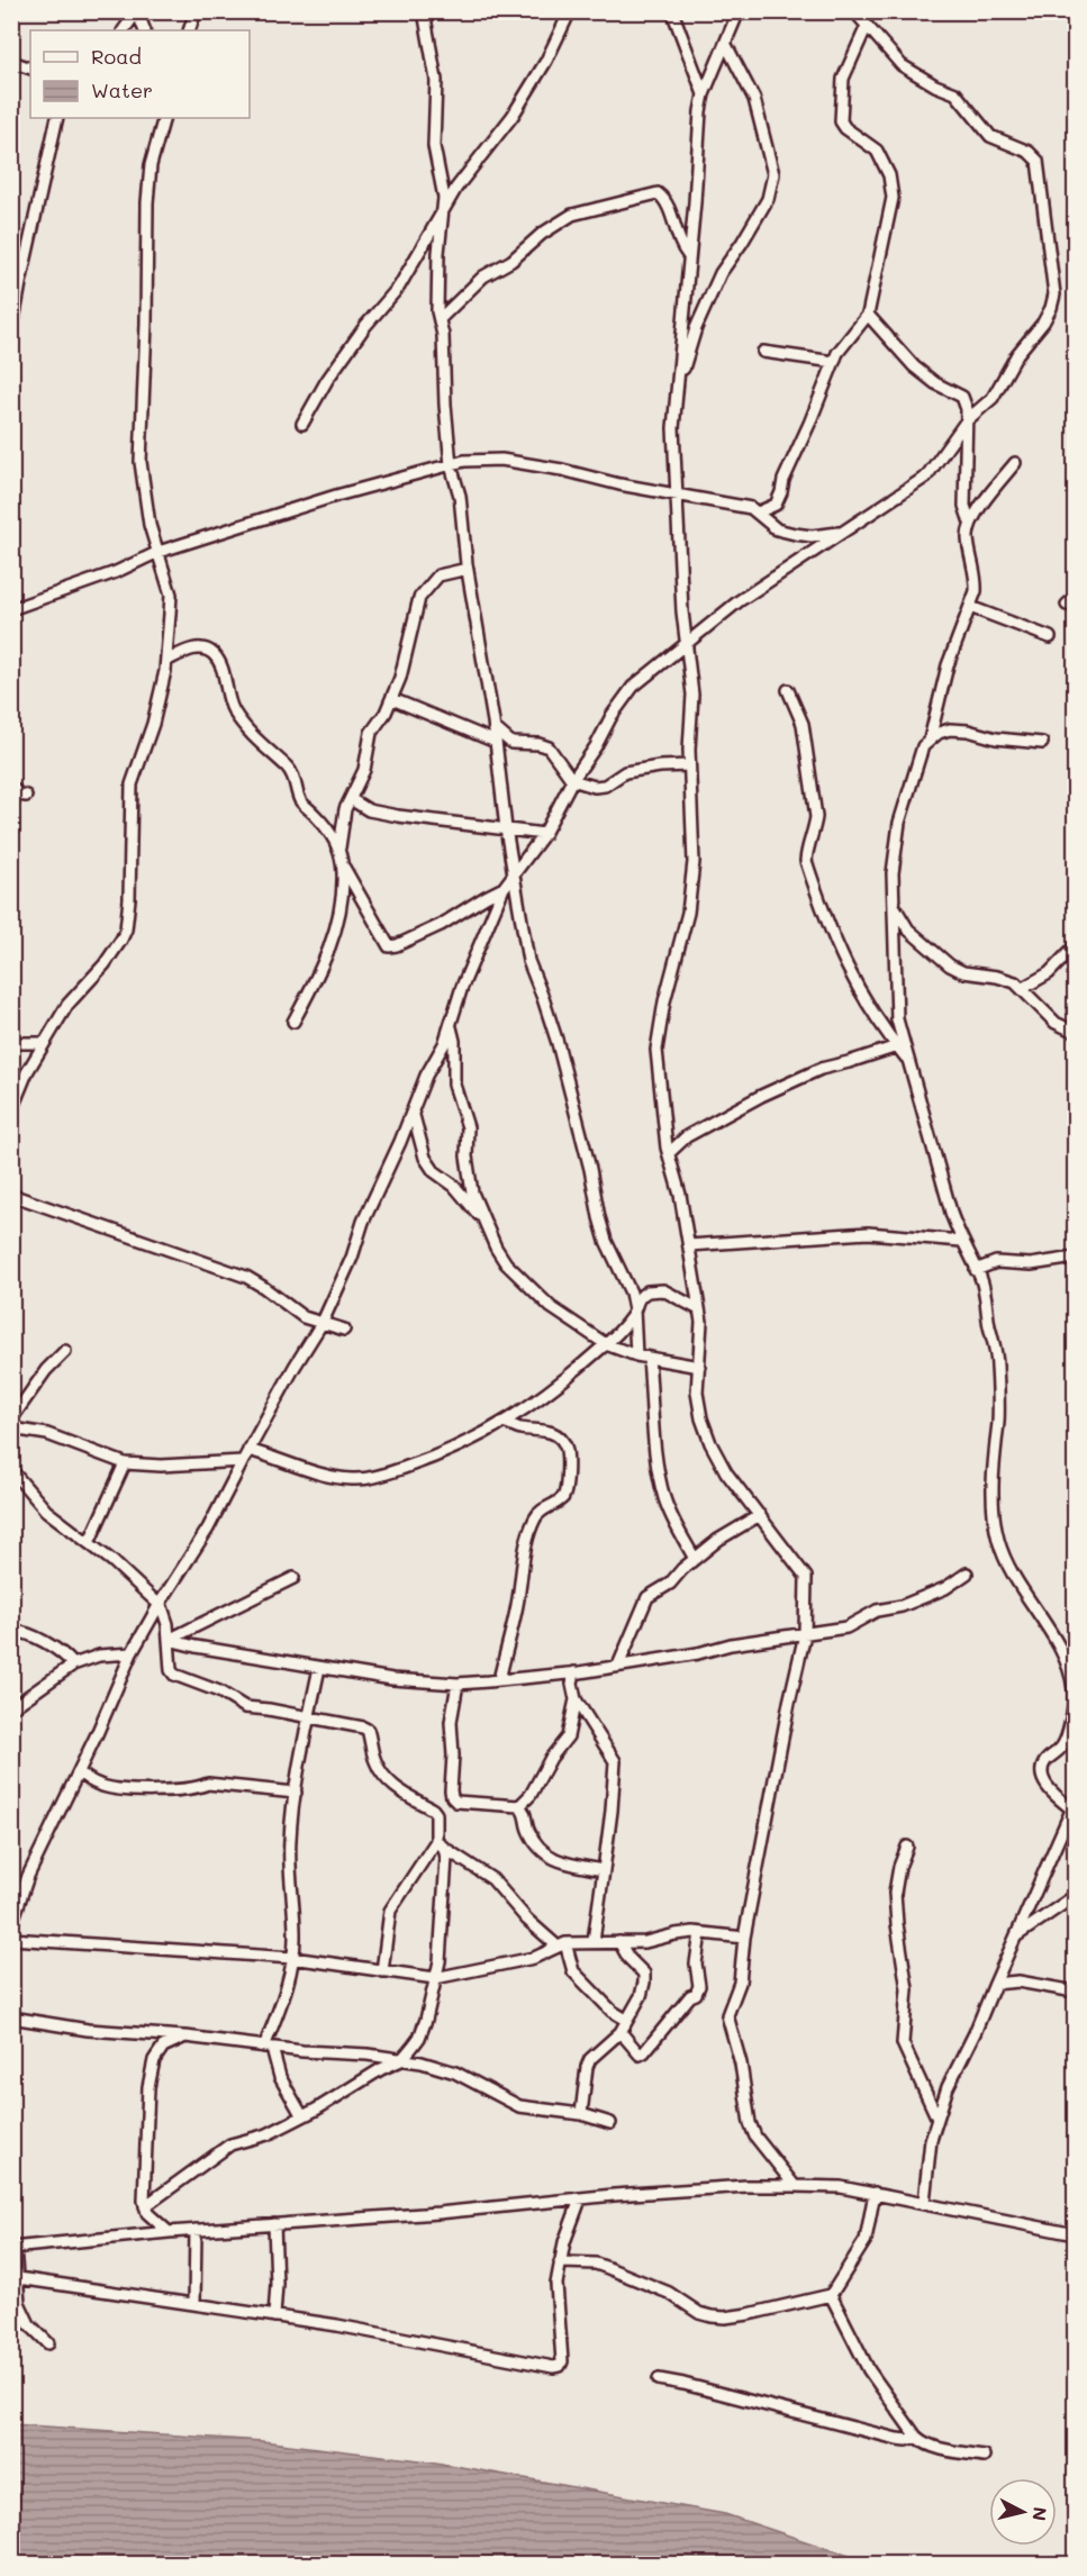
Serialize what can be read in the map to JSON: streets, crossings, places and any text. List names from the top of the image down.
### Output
{
  "legend": ["Road", "Water"],
  "north": "right"
}
